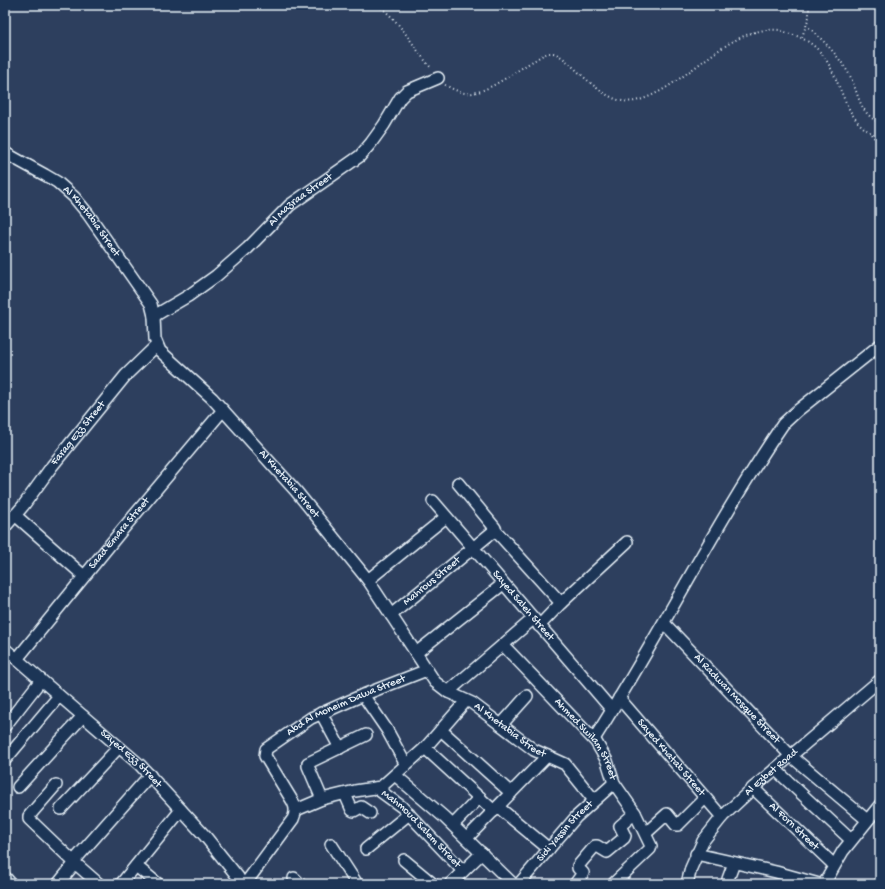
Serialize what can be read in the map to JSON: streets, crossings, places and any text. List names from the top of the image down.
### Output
{
  "streets": {
    "street": [
      "Al Mazraa Street",
      "Al Khetabia Street",
      "Farag Ezz Street",
      "Saad Emara Street",
      "Mahrous Street",
      "Sayed Saleh Street",
      "Al Radwan Mosque Street",
      "Abd Al Moneim Dawa Street",
      "Ahmed Swilam Street",
      "Sayed Khatab Street",
      "Sayed Ezz Street",
      "Al Ezbet Road",
      "Al Forn Street",
      "Mahmoud Salem Street",
      "Sidi Yassin Street"
    ]
  },
  "crossings": [
    ["Al Mazraa Street", "Al Khetabia Street"],
    ["Al Khetabia Street", "Farag Ezz Street"],
    ["Al Khetabia Street", "Saad Emara Street"],
    ["Al Khetabia Street", "Mahrous Street"],
    ["Al Khetabia Street", "Abd Al Moneim Dawa Street"],
    ["Al Khetabia Street", "Sidi Yassin Street"],
    ["Saad Emara Street", "Sayed Ezz Street"],
    ["Mahrous Street", "Sayed Saleh Street"],
    ["Al Radwan Mosque Street", "Al Ezbet Road"],
    ["Ahmed Swilam Street", "Sidi Yassin Street"],
    ["Sayed Khatab Street", "Al Ezbet Road"],
    ["Al Ezbet Road", "Al Forn Street"]
  ]
}
